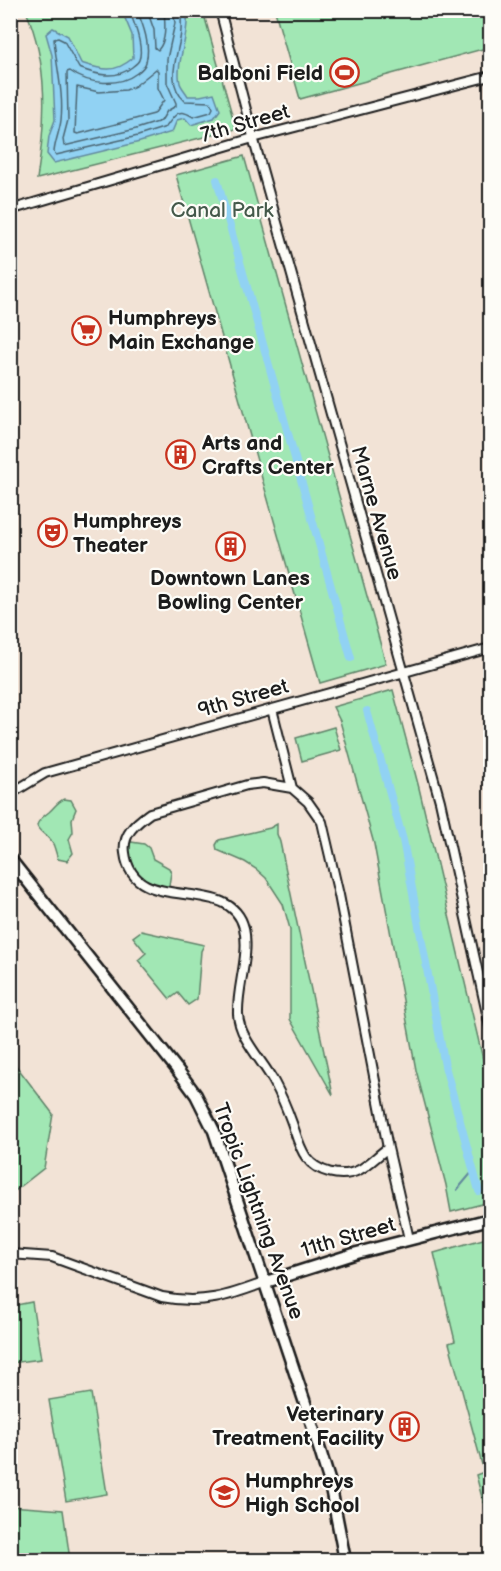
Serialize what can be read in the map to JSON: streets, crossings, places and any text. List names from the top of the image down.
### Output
{
  "streets": {
    "main road": ["Tropic Lightning Avenue", "11th Street"],
    "street": ["7th Street", "Marne Avenue", "9th Street"]
  },
  "crossings": [
    ["7th Street", "Marne Avenue"],
    ["Marne Avenue", "9th Street"],
    ["Tropic Lightning Avenue", "11th Street"]
  ],
  "parks": ["Canal Park"],
  "places": {
    "sports": ["Balboni Field"],
    "supermarket": ["Humphreys Main Exchange"],
    "building": ["Arts and Crafts Center", "Downtown Lanes Bowling Center", "Veterinary Treatment Facility"],
    "theatre": ["Humphreys Theater"],
    "school or university": ["Humphreys High School"]
  }
}
